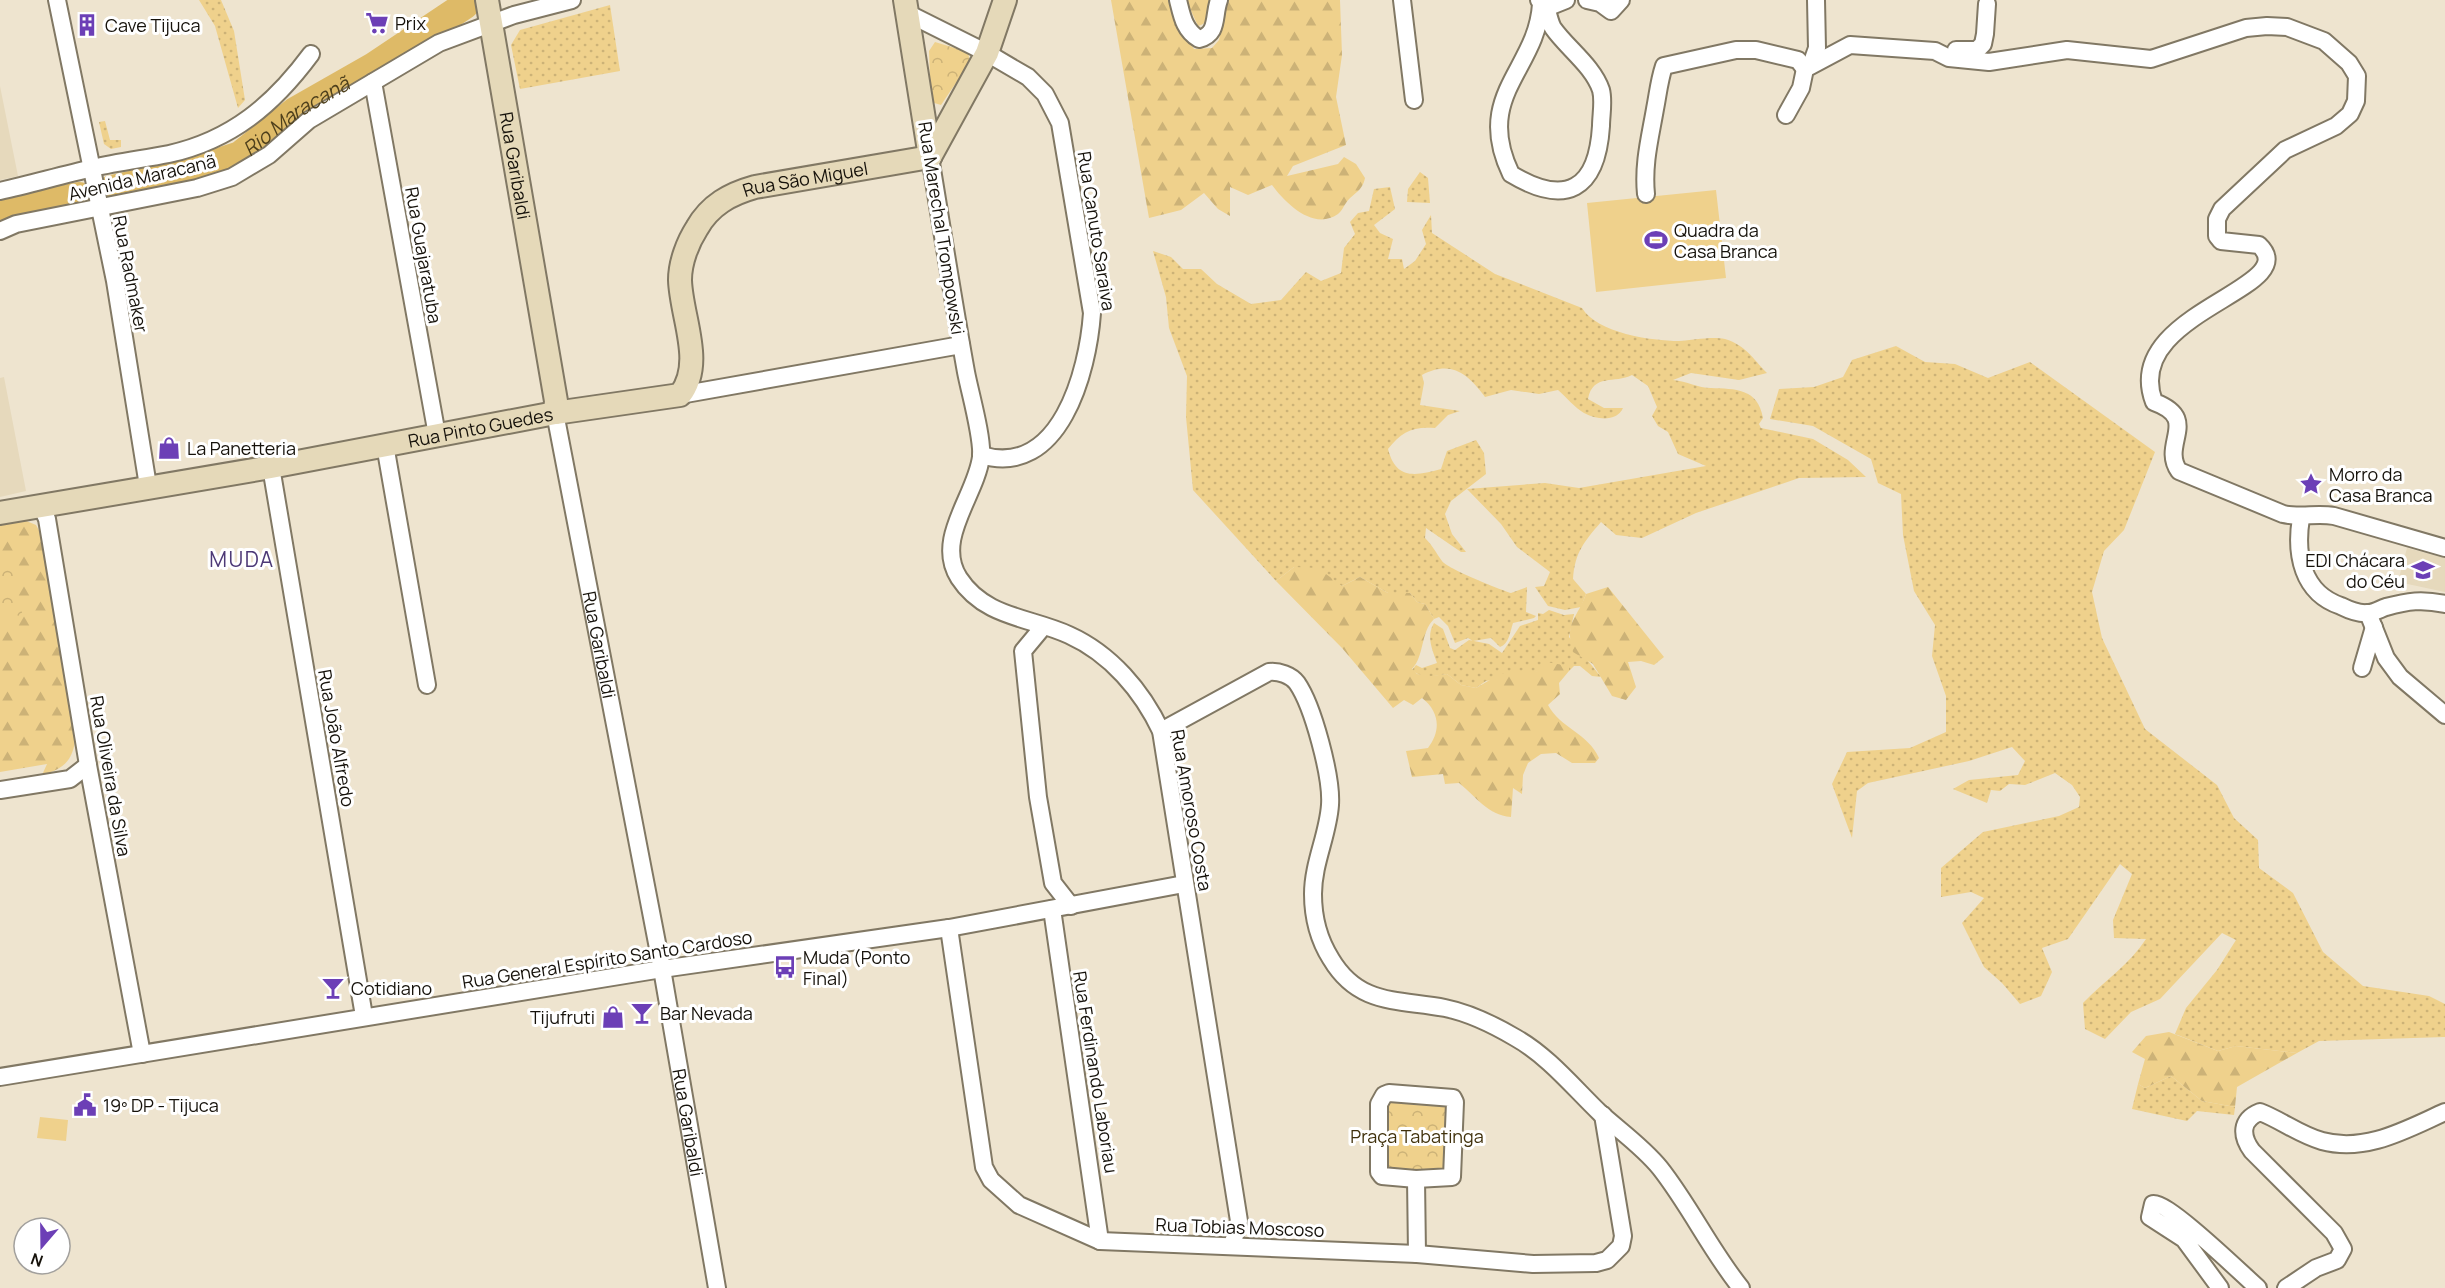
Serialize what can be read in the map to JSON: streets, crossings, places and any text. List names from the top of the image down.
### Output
{
  "streets": {
    "street": [
      "Rua Garibaldi",
      "Avenida Maracanã",
      "Rua São Miguel",
      "Rua Marechal Trompowski",
      "Rua Canuto Saraiva",
      "Rua Guajaratuba",
      "Rua Radmaker",
      "Rua Pinto Guedes",
      "Rua João Alfredo",
      "Rua Oliveira da Silva",
      "Rua Amoroso Costa",
      "Rua General Espírito Santo Cardoso",
      "Rua Ferdinando Laboriau",
      "Rua Tobias Moscoso"
    ]
  },
  "crossings": [
    ["Rua Garibaldi", "Avenida Maracanã"],
    ["Rua Garibaldi", "Rua Pinto Guedes"],
    ["Rua Garibaldi", "Rua General Espírito Santo Cardoso"],
    ["Avenida Maracanã", "Rua Guajaratuba"],
    ["Avenida Maracanã", "Rua Radmaker"],
    ["Rua São Miguel", "Rua Marechal Trompowski"],
    ["Rua São Miguel", "Rua Pinto Guedes"],
    ["Rua Marechal Trompowski", "Rua Canuto Saraiva"],
    ["Rua Marechal Trompowski", "Rua Pinto Guedes"],
    ["Rua Marechal Trompowski", "Rua Amoroso Costa"],
    ["Rua Canuto Saraiva", "Rua Amoroso Costa"],
    ["Rua Guajaratuba", "Rua Pinto Guedes"],
    ["Rua Radmaker", "Rua Pinto Guedes"],
    ["Rua Pinto Guedes", "Rua João Alfredo"],
    ["Rua Pinto Guedes", "Rua Oliveira da Silva"],
    ["Rua João Alfredo", "Rua General Espírito Santo Cardoso"],
    ["Rua Oliveira da Silva", "Rua General Espírito Santo Cardoso"],
    ["Rua Amoroso Costa", "Rua General Espírito Santo Cardoso"],
    ["Rua Amoroso Costa", "Rua Tobias Moscoso"],
    ["Rua General Espírito Santo Cardoso", "Rua Ferdinando Laboriau"],
    ["Rua General Espírito Santo Cardoso", "Rua Tobias Moscoso"],
    ["Rua Ferdinando Laboriau", "Rua Tobias Moscoso"]
  ],
  "districts": ["MUDA"],
  "water": ["Rio Maracanã"],
  "parks": ["Praça Tabatinga"],
  "places": {
    "supermarket": ["Prix"],
    "building": ["Cave Tijuca"],
    "sports": ["Quadra da Casa Branca"],
    "shop": ["La Panetteria", "Tijufruti"],
    "place": ["Morro da Casa Branca"],
    "school or university": ["EDI Chácara do Céu"],
    "bus stop": ["Muda (Ponto Final)"],
    "bar": ["Cotidiano", "Bar Nevada"],
    "public building": ["19º DP - Tijuca"]
  },
  "north": "bottom"
}
